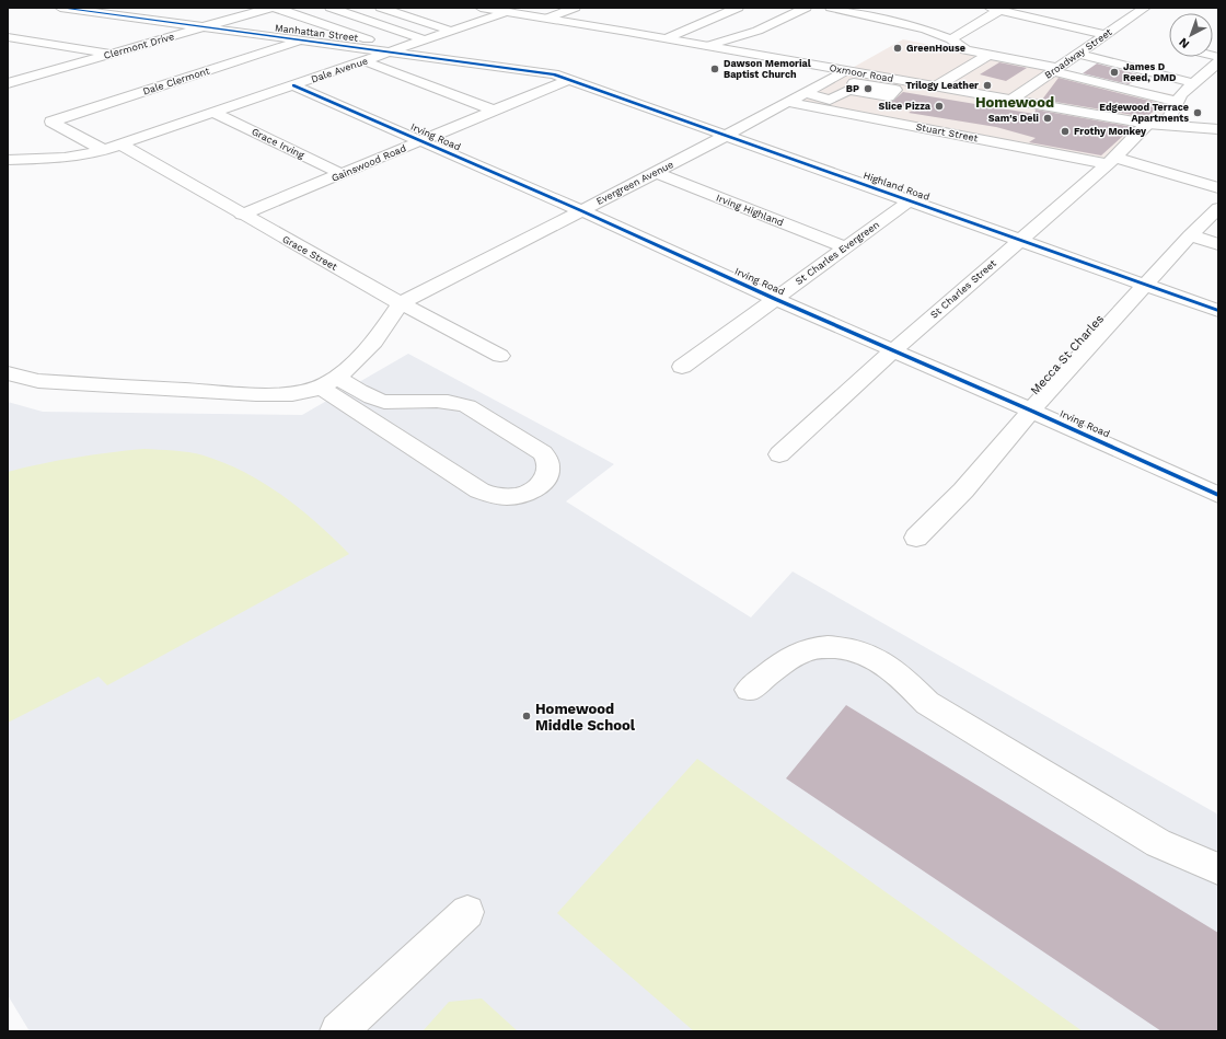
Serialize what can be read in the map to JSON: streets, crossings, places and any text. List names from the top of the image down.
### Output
{
  "streets": {
    "street": [
      "Manhattan Street",
      "Clermont Drive",
      "Broadway Street",
      "Dale Avenue",
      "Oxmoor Road",
      "Dale Clermont",
      "Stuart Street",
      "Irving Road",
      "Grace Irving",
      "Gainswood Road",
      "Evergreen Avenue",
      "Highland Road",
      "Irving Highland",
      "Grace Street",
      "St Charles Evergreen",
      "St Charles Street",
      "Mecca St Charles"
    ]
  },
  "crossings": [
    ["Manhattan Street", "Clermont Drive"],
    ["Manhattan Street", "Dale Avenue"],
    ["Manhattan Street", "Dale Clermont"],
    ["Manhattan Street", "Gainswood Road"],
    ["Manhattan Street", "Highland Road"],
    ["Broadway Street", "Oxmoor Road"],
    ["Dale Avenue", "Oxmoor Road"],
    ["Dale Avenue", "Dale Clermont"],
    ["Dale Avenue", "Irving Road"],
    ["Dale Avenue", "Grace Irving"],
    ["Dale Avenue", "Grace Street"],
    ["Oxmoor Road", "Evergreen Avenue"],
    ["Oxmoor Road", "St Charles Street"],
    ["Stuart Street", "Evergreen Avenue"],
    ["Stuart Street", "St Charles Street"],
    ["Irving Road", "Gainswood Road"],
    ["Irving Road", "Evergreen Avenue"],
    ["Irving Road", "St Charles Evergreen"],
    ["Irving Road", "St Charles Street"],
    ["Irving Road", "Mecca St Charles"],
    ["Grace Irving", "Gainswood Road"],
    ["Gainswood Road", "Highland Road"],
    ["Gainswood Road", "Grace Street"],
    ["Evergreen Avenue", "Highland Road"],
    ["Evergreen Avenue", "Irving Highland"],
    ["Evergreen Avenue", "Grace Street"],
    ["Highland Road", "St Charles Evergreen"],
    ["Highland Road", "St Charles Street"],
    ["Highland Road", "Mecca St Charles"],
    ["Irving Highland", "St Charles Evergreen"]
  ],
  "districts": ["Homewood"],
  "places": [
    "GreenHouse",
    "Dawson Memorial Baptist Church",
    "James D Reed, DMD",
    "Trilogy Leather",
    "BP",
    "Slice Pizza",
    "Edgewood Terrace Apartments",
    "Sam's Deli",
    "Frothy Monkey",
    "Homewood Middle School"
  ],
  "north": "bottom left"
}
